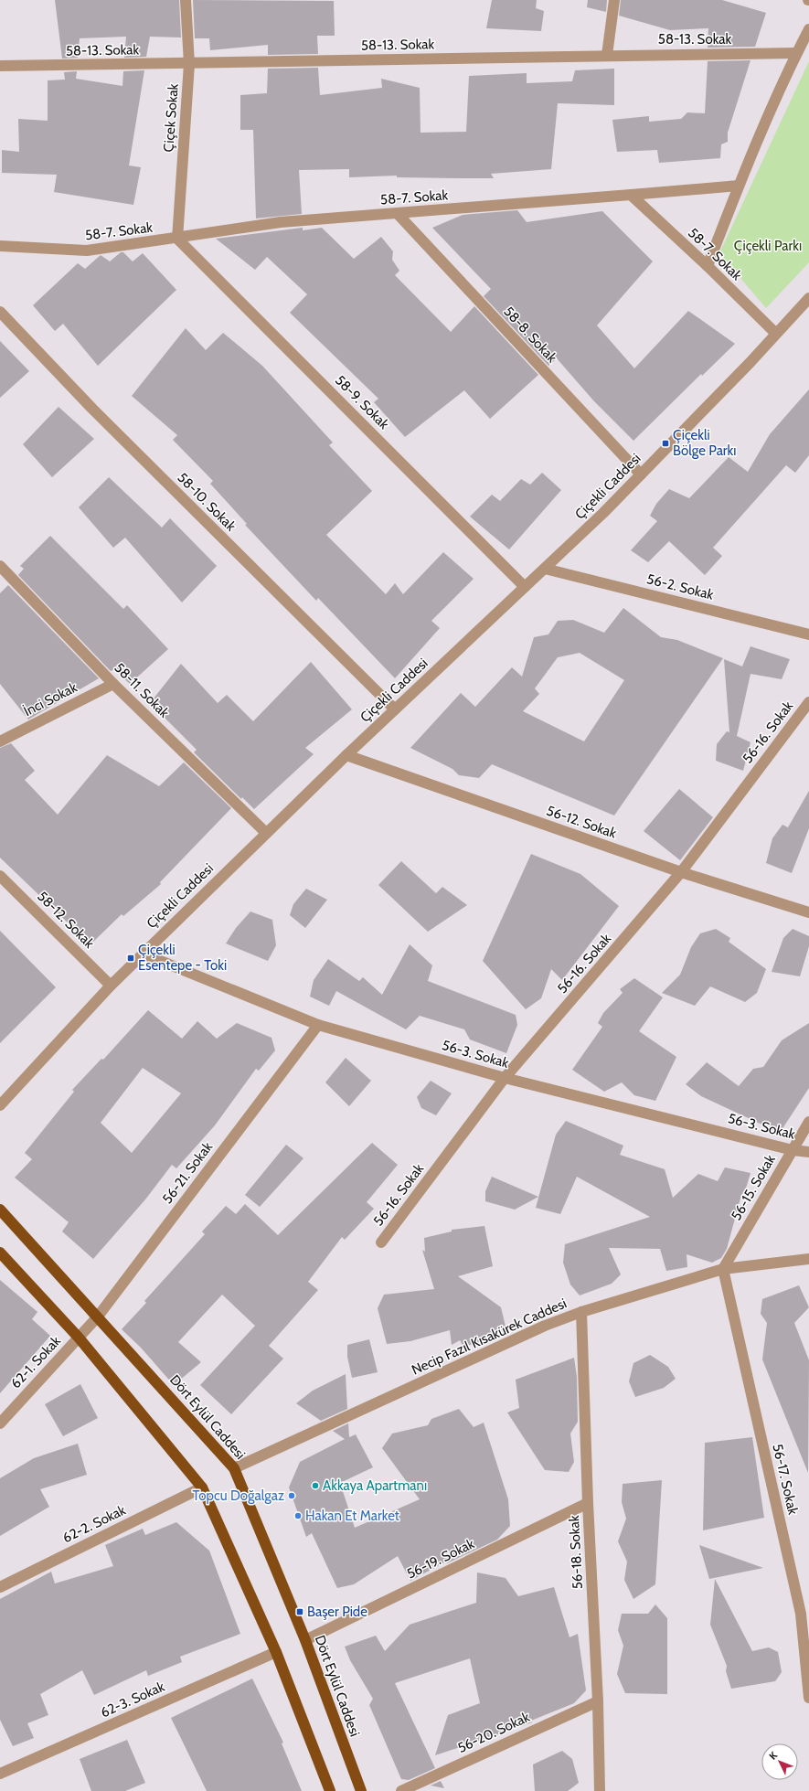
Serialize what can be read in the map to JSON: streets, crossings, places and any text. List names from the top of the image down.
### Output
{
  "streets": {
    "main road": ["Dört Eylül Caddesi"],
    "street": [
      "58-13. Sokak",
      "Çiçek Sokak",
      "58-7. Sokak",
      "58-8. Sokak",
      "58-9. Sokak",
      "Çiçekli Caddesi",
      "58-10. Sokak",
      "56-2. Sokak",
      "58-11. Sokak",
      "İnci Sokak",
      "56-16. Sokak",
      "56-12. Sokak",
      "58-12. Sokak",
      "56-3. Sokak",
      "56-21. Sokak",
      "56-15. Sokak",
      "Necip Fazıl Kısakürek Caddesi",
      "62-1. Sokak",
      "56-17. Sokak",
      "62-2. Sokak",
      "56-18. Sokak",
      "56-19. Sokak",
      "62-3. Sokak",
      "56-20. Sokak"
    ]
  },
  "crossings": [
    ["58-13. Sokak", "Çiçek Sokak"],
    ["Çiçek Sokak", "58-7. Sokak"],
    ["Çiçek Sokak", "58-9. Sokak"],
    ["58-7. Sokak", "58-8. Sokak"],
    ["58-7. Sokak", "58-9. Sokak"],
    ["58-7. Sokak", "Çiçekli Caddesi"],
    ["58-8. Sokak", "Çiçekli Caddesi"],
    ["58-9. Sokak", "Çiçekli Caddesi"],
    ["Çiçekli Caddesi", "58-10. Sokak"],
    ["Çiçekli Caddesi", "56-2. Sokak"],
    ["Çiçekli Caddesi", "58-11. Sokak"],
    ["Çiçekli Caddesi", "56-12. Sokak"],
    ["Çiçekli Caddesi", "58-12. Sokak"],
    ["Çiçekli Caddesi", "56-3. Sokak"],
    ["58-11. Sokak", "İnci Sokak"],
    ["56-16. Sokak", "56-12. Sokak"],
    ["56-16. Sokak", "56-3. Sokak"],
    ["56-3. Sokak", "56-21. Sokak"],
    ["56-3. Sokak", "56-15. Sokak"],
    ["56-21. Sokak", "62-1. Sokak"],
    ["56-21. Sokak", "Dört Eylül Caddesi"],
    ["56-15. Sokak", "Necip Fazıl Kısakürek Caddesi"],
    ["56-15. Sokak", "56-17. Sokak"],
    ["Necip Fazıl Kısakürek Caddesi", "Dört Eylül Caddesi"],
    ["Necip Fazıl Kısakürek Caddesi", "56-17. Sokak"],
    ["Necip Fazıl Kısakürek Caddesi", "56-18. Sokak"],
    ["Dört Eylül Caddesi", "56-19. Sokak"],
    ["56-18. Sokak", "56-19. Sokak"],
    ["56-18. Sokak", "56-20. Sokak"]
  ],
  "parks": ["Çiçekli Parkı"],
  "places": {
    "transit": ["Çiçekli Bölge Parkı", "Çiçekli Esentepe - Toki", "Başer Pide"],
    "other": ["Akkaya Apartmanı", "Topcu Doğalgaz", "Hakan Et Market"]
  },
  "north": "top left"
}
